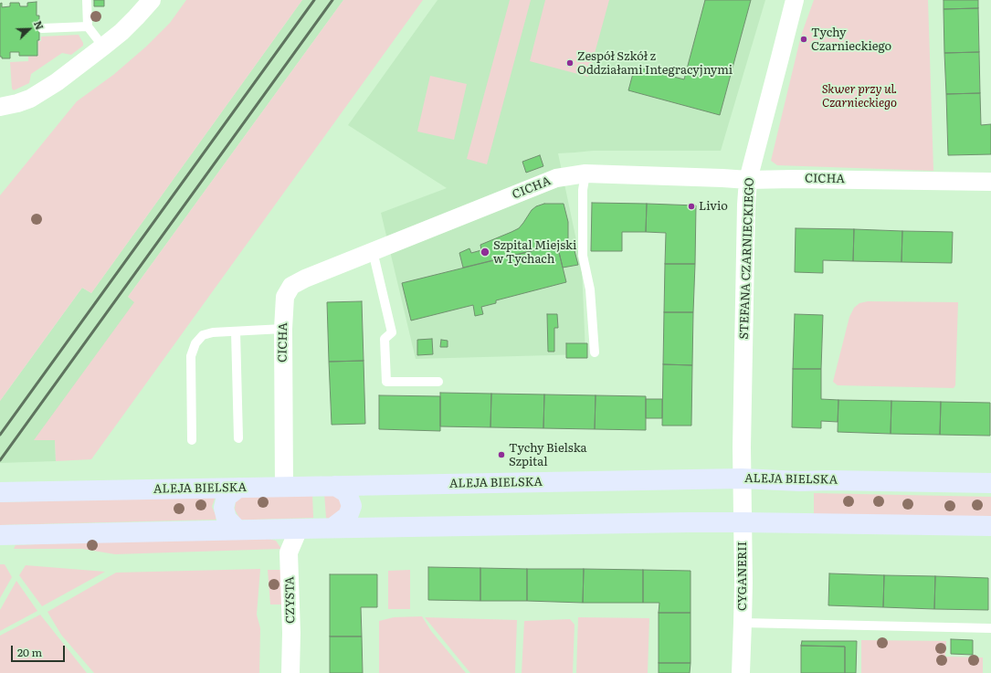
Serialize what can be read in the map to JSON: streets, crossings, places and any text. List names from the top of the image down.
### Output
{
  "streets": {
    "main road": ["ALEJA BIELSKA"],
    "street": [
      "CICHA",
      "STEFANA CZARNIECKIEGO",
      "CYGANERII",
      "CZYSTA"
    ]
  },
  "crossings": [
    ["CICHA", "STEFANA CZARNIECKIEGO"],
    ["CICHA", "ALEJA BIELSKA"],
    ["STEFANA CZARNIECKIEGO", "ALEJA BIELSKA"],
    ["STEFANA CZARNIECKIEGO", "CYGANERII"],
    ["ALEJA BIELSKA", "CYGANERII"]
  ],
  "parks": ["Skwer przy ul. Czarnieckiego"],
  "places": [
    "Tychy Czarnieckiego",
    "Zespół Szkół z Oddziałami Integracyjnymi",
    "Livio",
    "Szpital Miejski w Tychach",
    "Tychy Bielska Szpital"
  ],
  "scale_bar": "20 m",
  "north": "top right"
}
